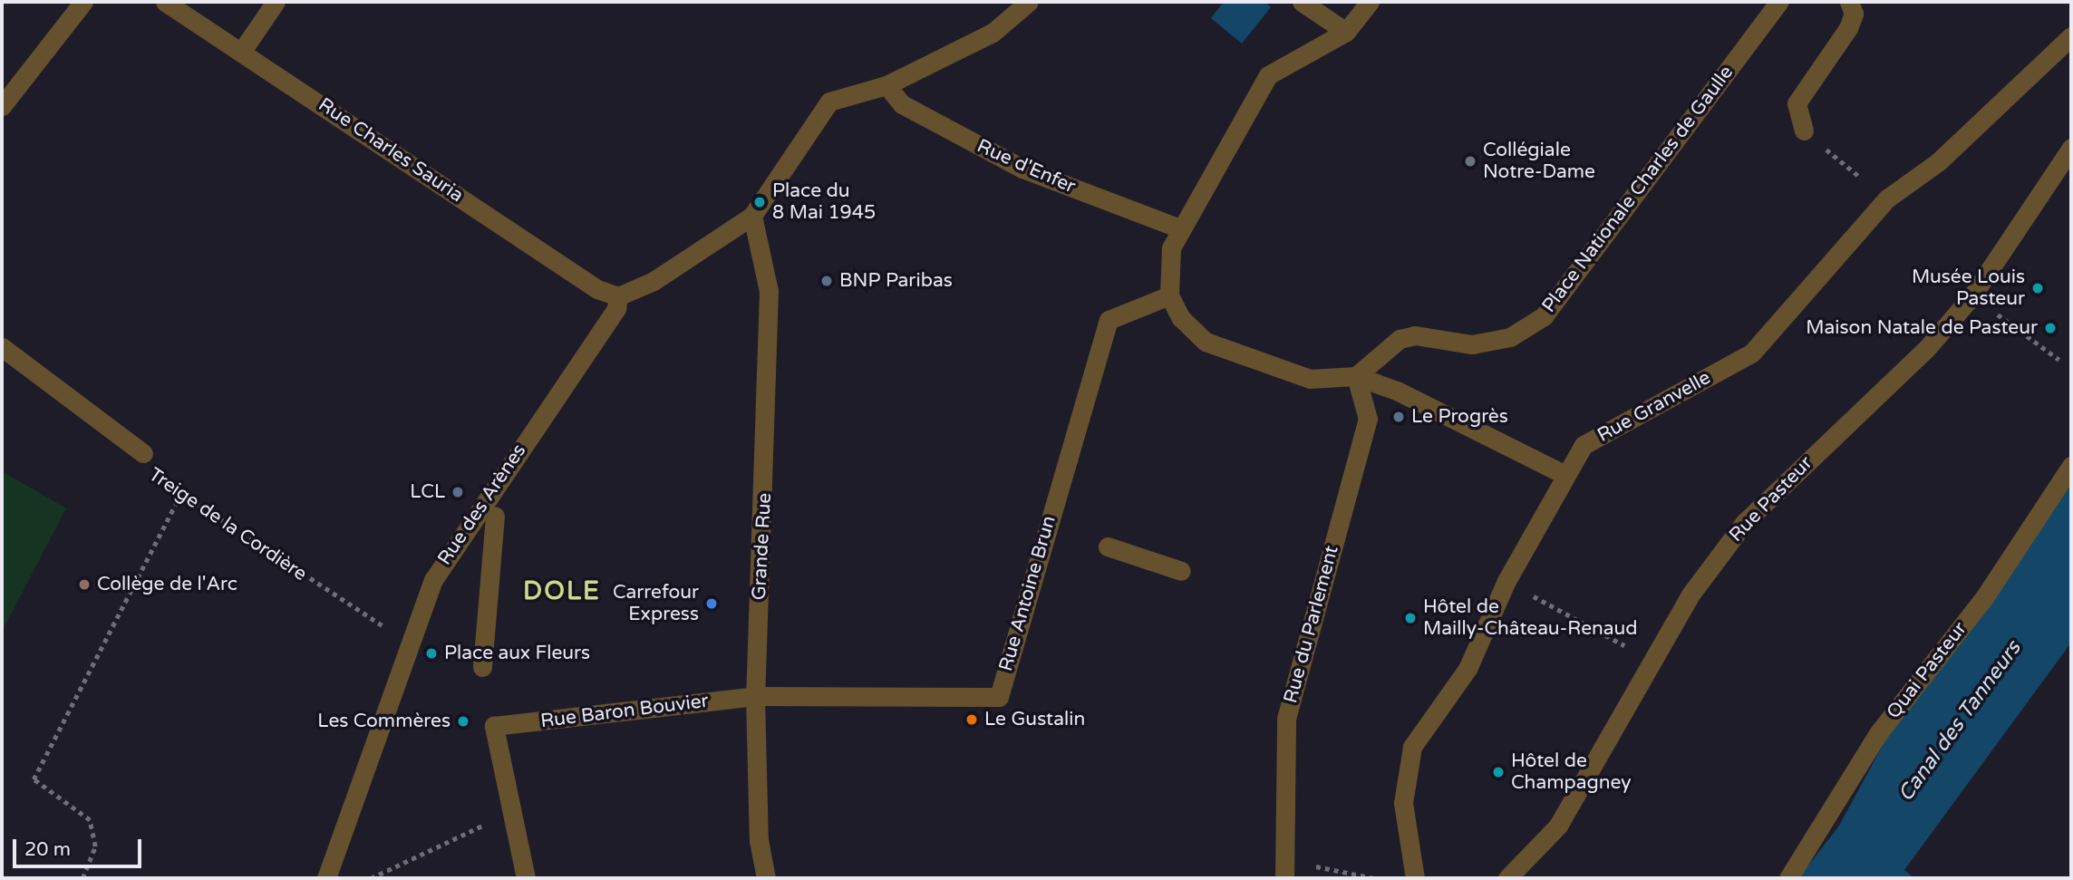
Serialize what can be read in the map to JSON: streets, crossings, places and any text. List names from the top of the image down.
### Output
{
  "streets": {
    "street": [
      "Rue Charles Sauria",
      "Rue d'Enfer",
      "Place Nationale Charles de Gaulle",
      "Rue Granvelle",
      "Rue Pasteur",
      "Rue des Arènes",
      "Treige de la Cordière",
      "Grande Rue",
      "Rue Antoine Brun",
      "Rue du Parlement",
      "Quai Pasteur",
      "Rue Baron Bouvier"
    ]
  },
  "crossings": [
    ["Rue Charles Sauria", "Rue des Arènes"],
    ["Place Nationale Charles de Gaulle", "Rue du Parlement"],
    ["Rue des Arènes", "Treige de la Cordière"],
    ["Grande Rue", "Rue Antoine Brun"],
    ["Grande Rue", "Rue Baron Bouvier"],
    ["Rue Antoine Brun", "Rue Baron Bouvier"]
  ],
  "districts": ["DOLE"],
  "water": ["Canal des Tanneurs"],
  "places": [
    "Collégiale Notre-Dame",
    "Place du 8 Mai 1945",
    "BNP Paribas",
    "Musée Louis Pasteur",
    "Maison Natale de Pasteur",
    "Le Progrès",
    "LCL",
    "Collège de l'Arc",
    "Carrefour Express",
    "Hôtel de Mailly-Château-Renaud",
    "Place aux Fleurs",
    "Le Gustalin",
    "Les Commères",
    "Hôtel de Champagney"
  ],
  "scale_bar": "20 m"
}
